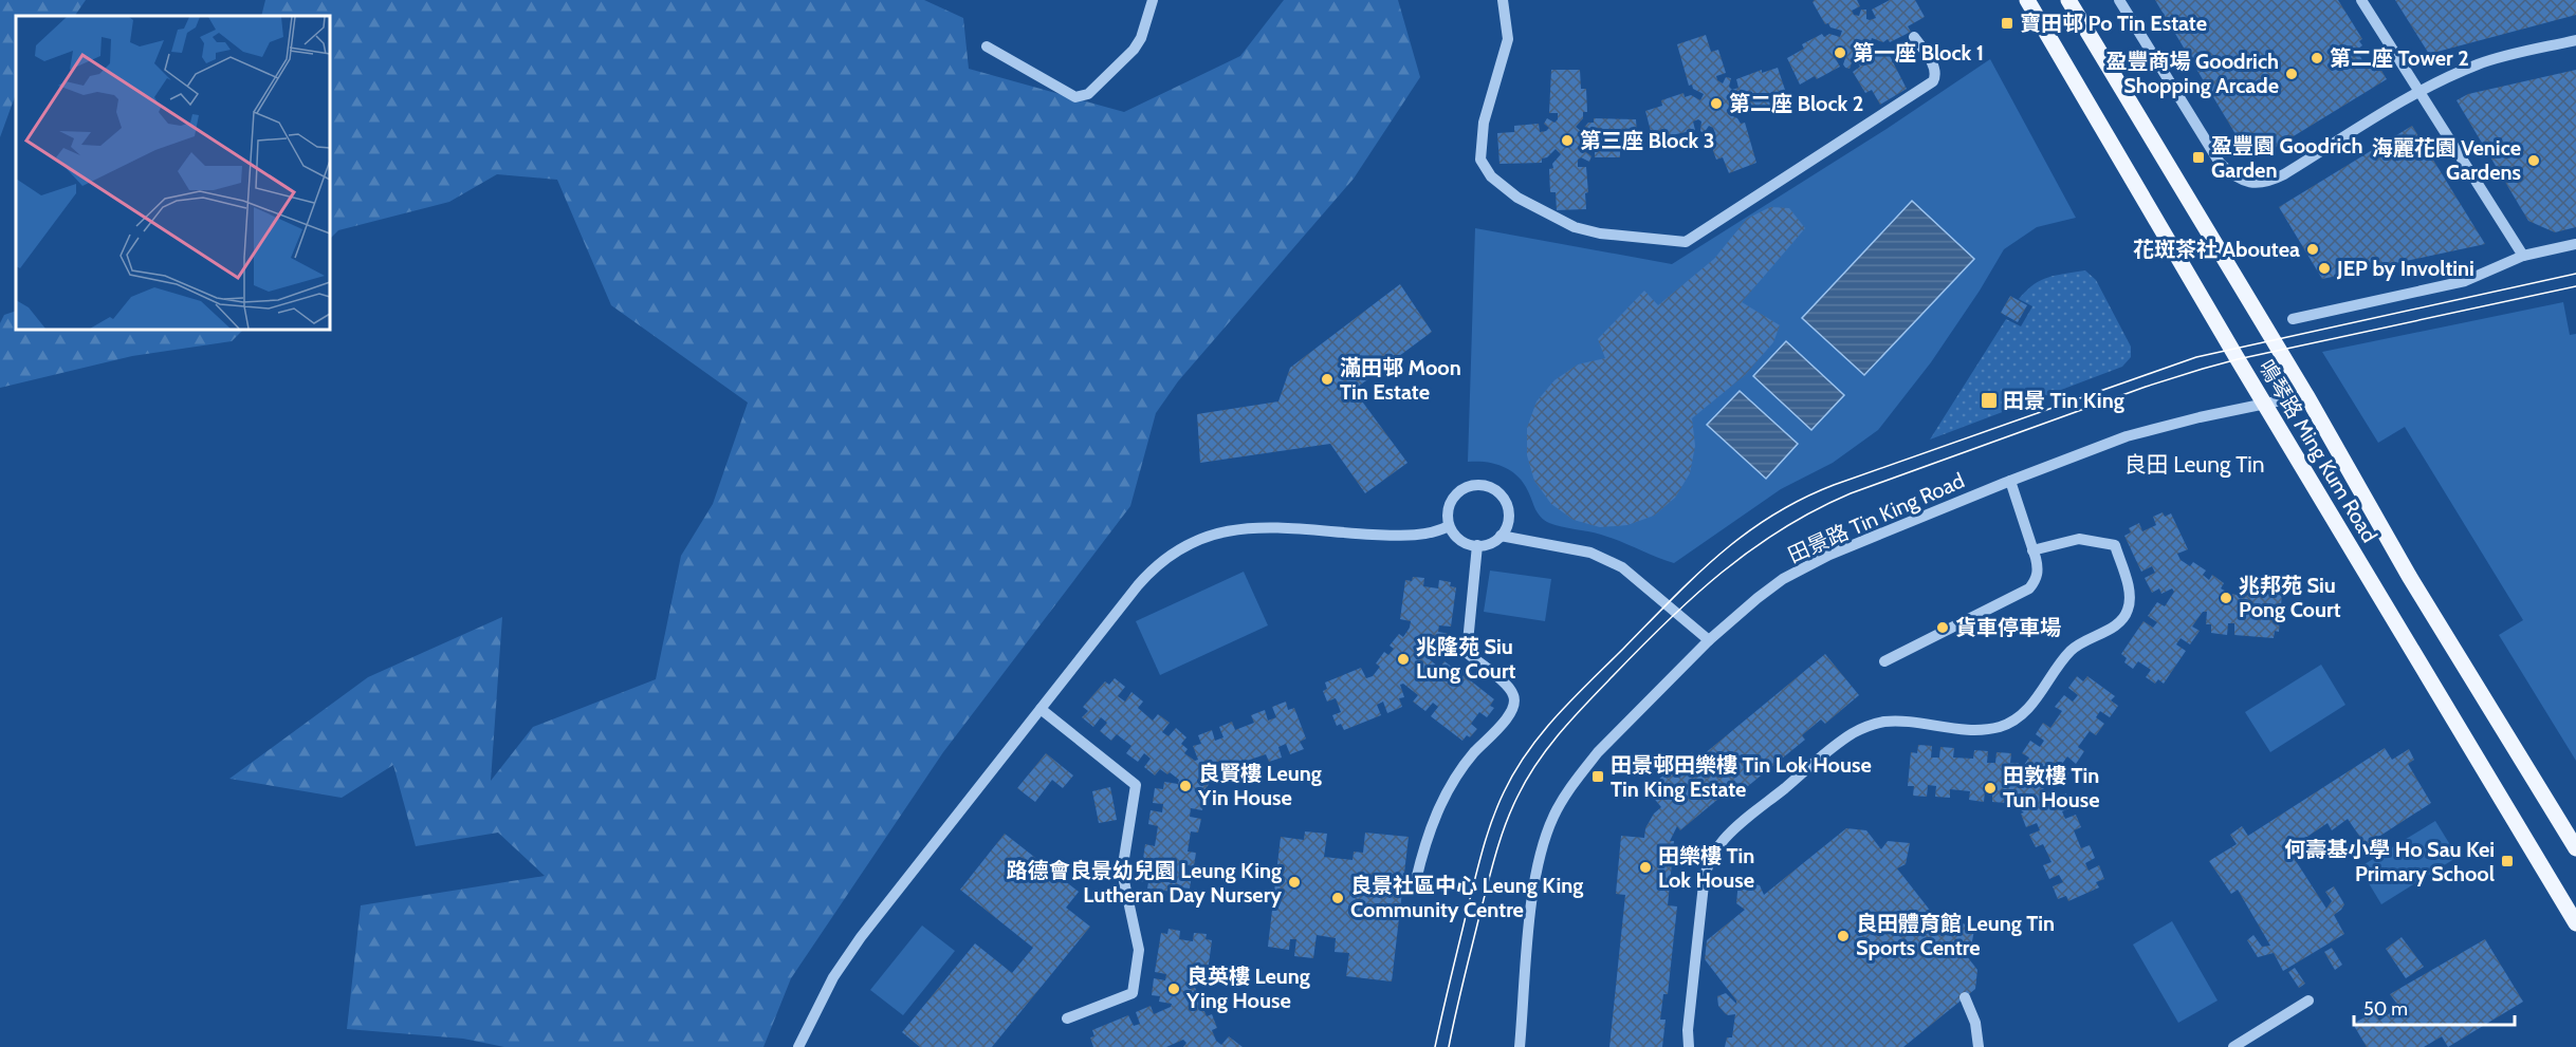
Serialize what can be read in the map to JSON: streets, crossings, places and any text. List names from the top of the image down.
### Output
{
  "streets": {
    "main road": ["鳴琴路 Ming Kum Road"],
    "street": ["田景路 Tin King Road"]
  },
  "crossings": [
    ["鳴琴路 Ming Kum Road", "田景路 Tin King Road"]
  ],
  "districts": ["良田 Leung Tin"],
  "places": {
    "transit": [
      "寶田邨 Po Tin Estate",
      "盈豐園 Goodrich Garden",
      "田景 Tin King",
      "田景邨田樂樓 Tin Lok House Tin King Estate",
      "何壽基小學 Ho Sau Kei Primary School"
    ],
    "other": [
      "第一座 Block 1",
      "第二座 Tower 2",
      "盈豐商場 Goodrich Shopping Arcade",
      "第二座 Block 2",
      "第三座 Block 3",
      "海麗花園 Venice Gardens",
      "花斑茶社 Aboutea",
      "JEP by Involtini",
      "滿田邨 Moon Tin Estate",
      "兆邦苑 Siu Pong Court",
      "貨車停車場",
      "兆隆苑 Siu Lung Court",
      "良賢樓 Leung Yin House",
      "田敦樓 Tin Tun House",
      "田樂樓 Tin Lok House",
      "路德會良景幼兒園 Leung King Lutheran Day Nursery",
      "良景社區中心 Leung King Community Centre",
      "良田體育館 Leung Tin Sports Centre",
      "良英樓 Leung Ying House"
    ]
  },
  "scale_bar": "50 m"
}
